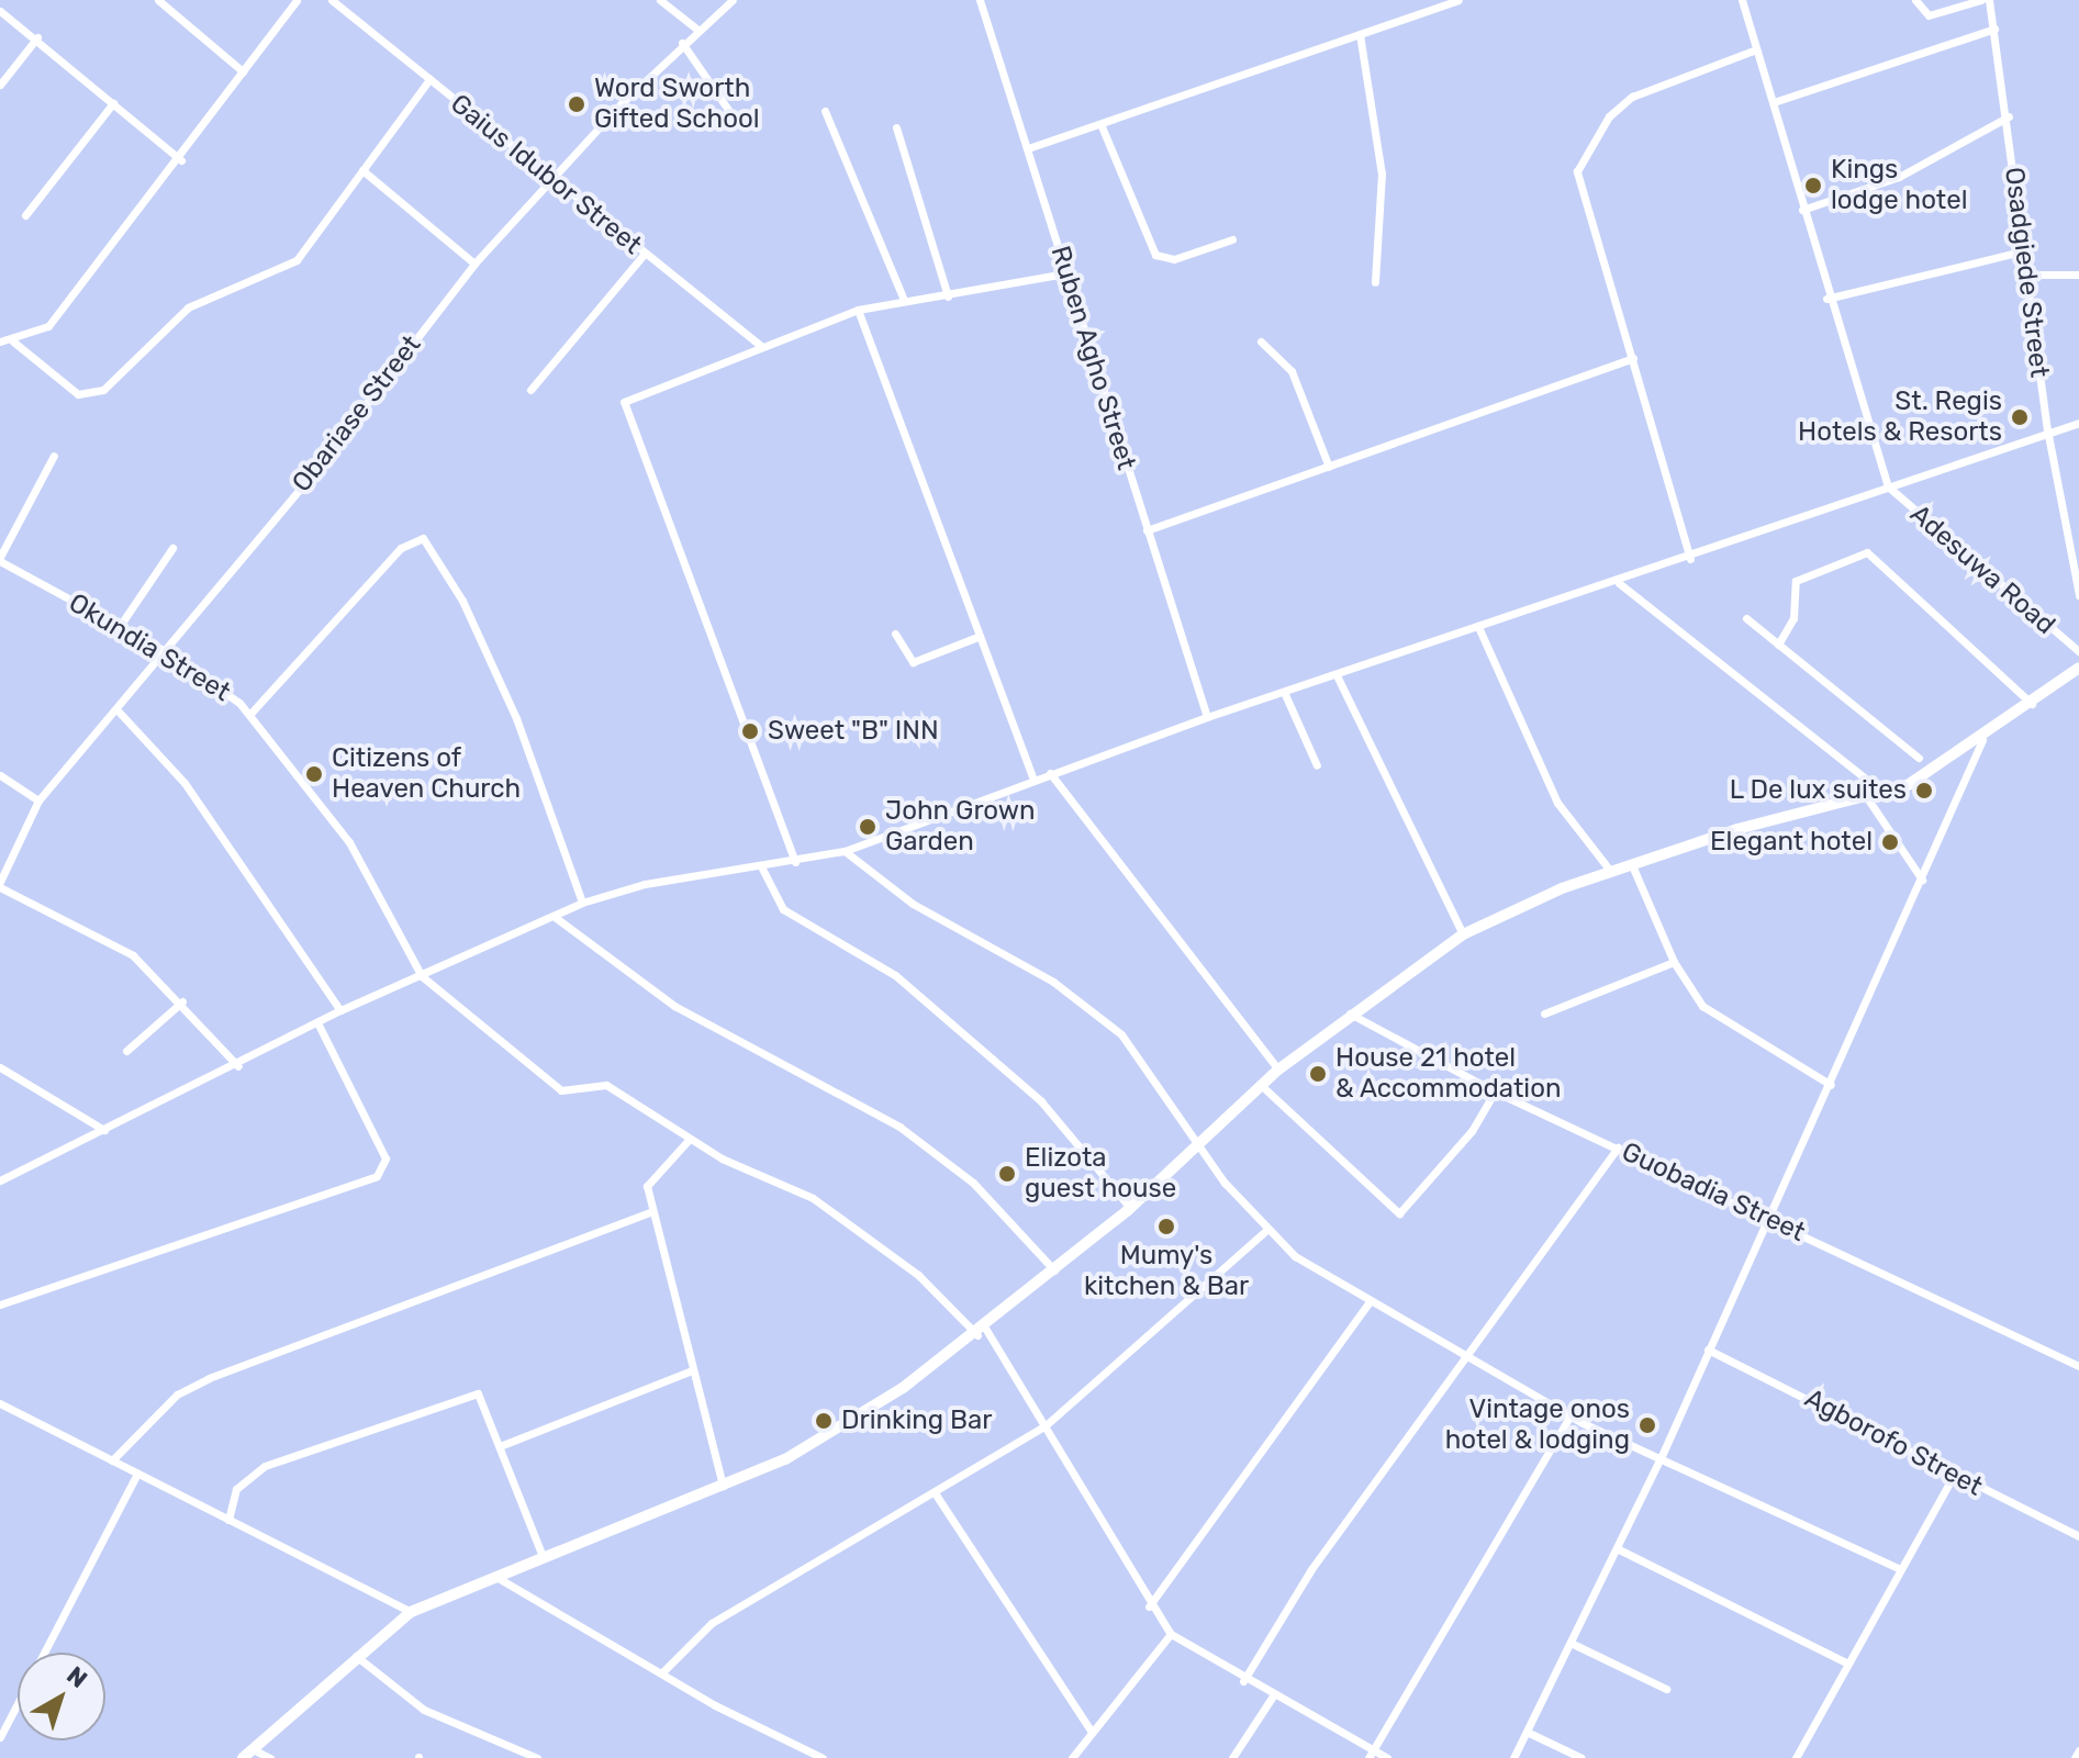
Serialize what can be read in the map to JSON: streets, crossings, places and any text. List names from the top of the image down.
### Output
{
  "streets": {
    "street": [
      "Gaius Idubor Street",
      "Osadgiede Street",
      "Ruben Agho Street",
      "Obariase Street",
      "Adesuwa Road",
      "Okundia Street",
      "Guobadia Street",
      "Agborofo Street"
    ]
  },
  "crossings": [
    ["Gaius Idubor Street", "Obariase Street"],
    ["Obariase Street", "Okundia Street"]
  ],
  "places": [
    "Word Sworth Gifted School",
    "Kings lodge hotel",
    "St. Regis Hotels & Resorts",
    "Sweet \"B\" INN",
    "Citizens of Heaven Church",
    "L De lux suites",
    "John Grown Garden",
    "Elegant hotel",
    "House 21 hotel & Accommodation",
    "Elizota guest house",
    "Mumy's kitchen & Bar",
    "Drinking Bar",
    "Vintage onos hotel & lodging"
  ],
  "north": "top right"
}
